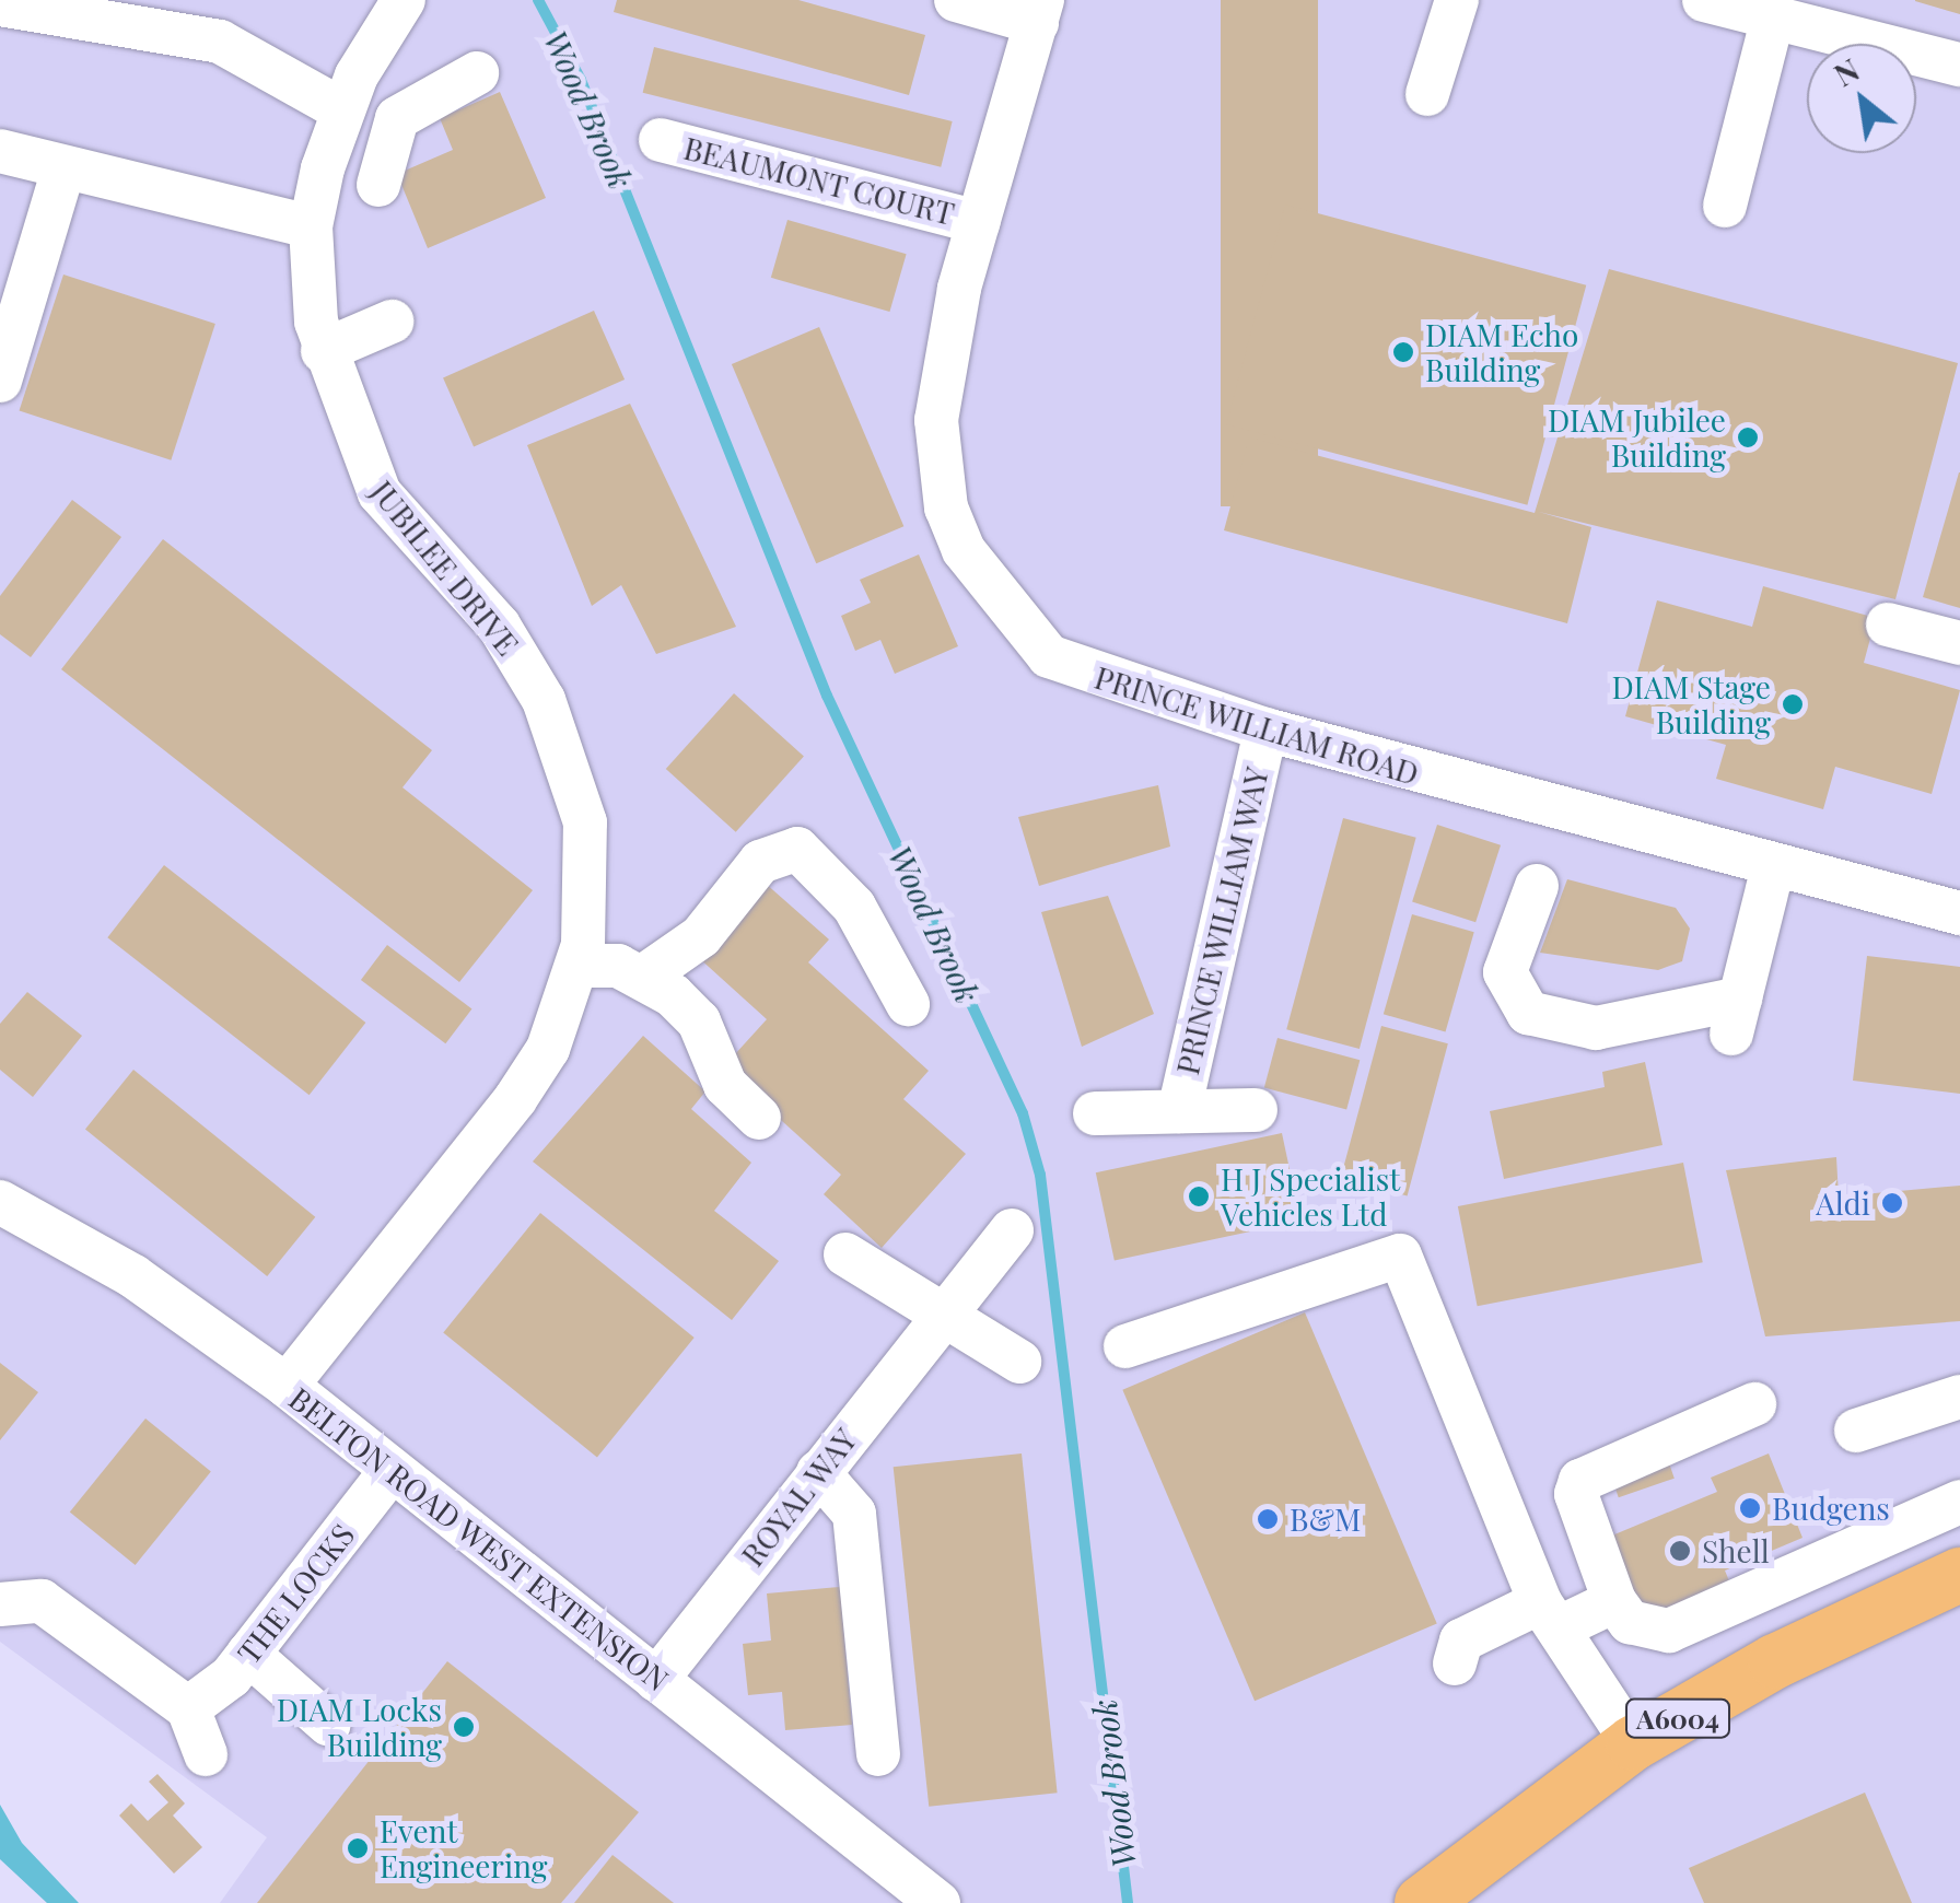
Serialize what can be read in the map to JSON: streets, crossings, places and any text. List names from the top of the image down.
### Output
{
  "streets": {
    "main road": ["A6004"],
    "street": [
      "BEAUMONT COURT",
      "JUBILEE DRIVE",
      "PRINCE WILLIAM ROAD",
      "PRINCE WILLIAM WAY",
      "ROYAL WAY",
      "BELTON ROAD WEST EXTENSION",
      "THE LOCKS"
    ]
  },
  "crossings": [
    ["BEAUMONT COURT", "PRINCE WILLIAM ROAD"],
    ["JUBILEE DRIVE", "BELTON ROAD WEST EXTENSION"],
    ["PRINCE WILLIAM ROAD", "PRINCE WILLIAM WAY"],
    ["ROYAL WAY", "BELTON ROAD WEST EXTENSION"],
    ["BELTON ROAD WEST EXTENSION", "THE LOCKS"]
  ],
  "water": ["Wood Brook"],
  "places": [
    "DIAM Echo Building",
    "DIAM Jubilee Building",
    "DIAM Stage Building",
    "H J Specialist Vehicles Ltd",
    "Aldi",
    "Budgens",
    "B&M",
    "Shell",
    "DIAM Locks Building",
    "Event Engineering"
  ],
  "north": "top left"
}
